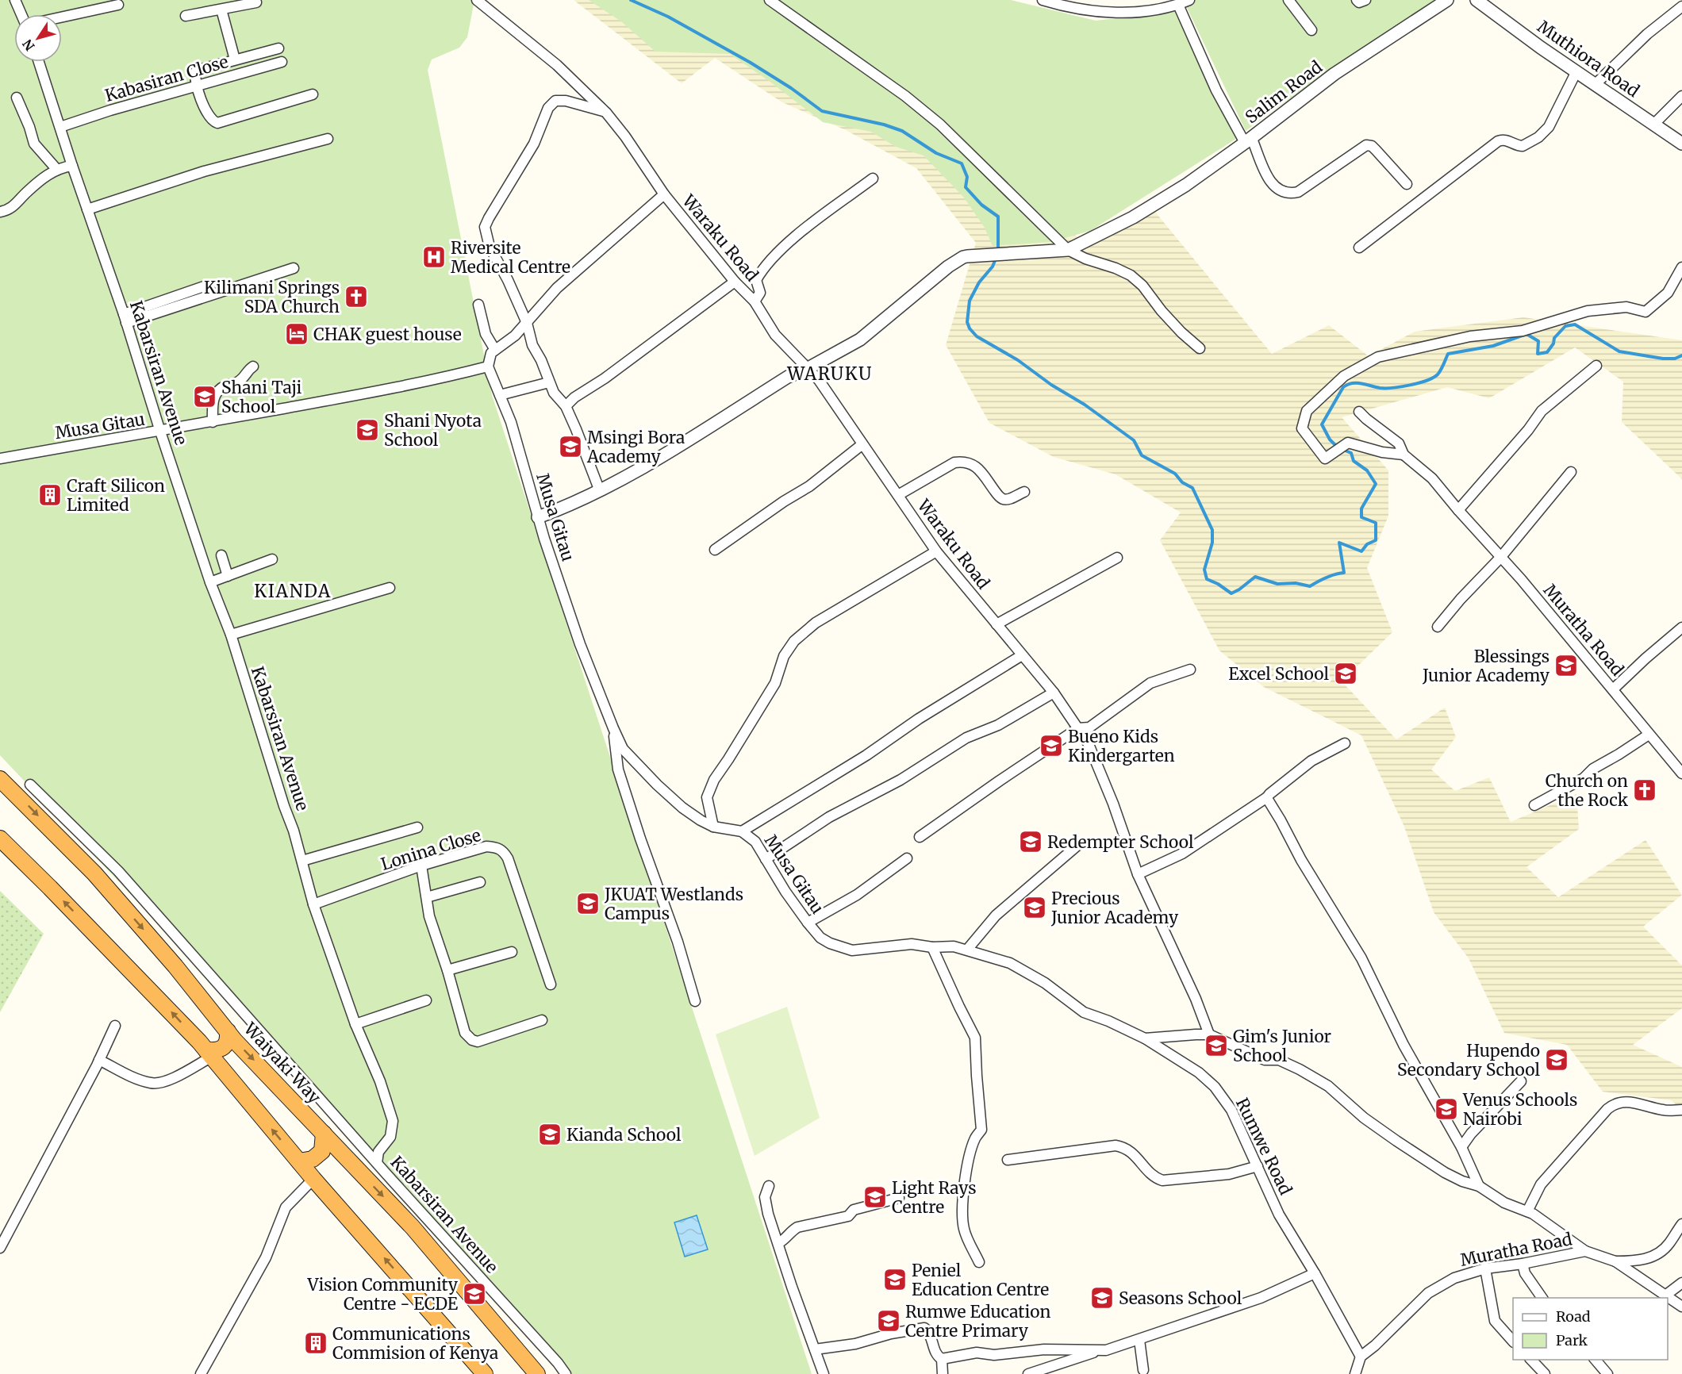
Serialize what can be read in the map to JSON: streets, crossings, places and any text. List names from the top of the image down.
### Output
{
  "streets": {
    "highway": ["Waiyaki Way"],
    "street": [
      "Muthiora Road",
      "Kabasiran Close",
      "Salim Road",
      "Waraku Road",
      "Kabarsiran Avenue",
      "Musa Gitau",
      "Muratha Road",
      "Lonina Close",
      "Rumwe Road"
    ]
  },
  "crossings": [
    ["Kabasiran Close", "Kabarsiran Avenue"],
    ["Kabarsiran Avenue", "Musa Gitau"],
    ["Kabarsiran Avenue", "Lonina Close"],
    ["Musa Gitau", "Rumwe Road"],
    ["Muratha Road", "Rumwe Road"]
  ],
  "districts": ["WARUKU", "KIANDA"],
  "places": {
    "hospital": ["Riversite Medical Centre"],
    "church": ["Kilimani Springs SDA Church", "Church on the Rock"],
    "hotel": ["CHAK guest house"],
    "school or university": [
      "Shani Taji School",
      "Shani Nyota School",
      "Msingi Bora Academy",
      "Blessings Junior Academy",
      "Excel School",
      "Bueno Kids Kindergarten",
      "Redempter School",
      "JKUAT Westlands Campus",
      "Precious Junior Academy",
      "Gim's Junior School",
      "Hupendo Secondary School",
      "Venus Schools Nairobi",
      "Kianda School",
      "Light Rays Centre",
      "Peniel Education Centre",
      "Vision Community Centre - ECDE",
      "Seasons School",
      "Rumwe Education Centre Primary"
    ],
    "building": ["Craft Silicon Limited", "Communications Commision of Kenya"]
  },
  "legend": ["Road", "Park"],
  "north": "bottom left"
}
